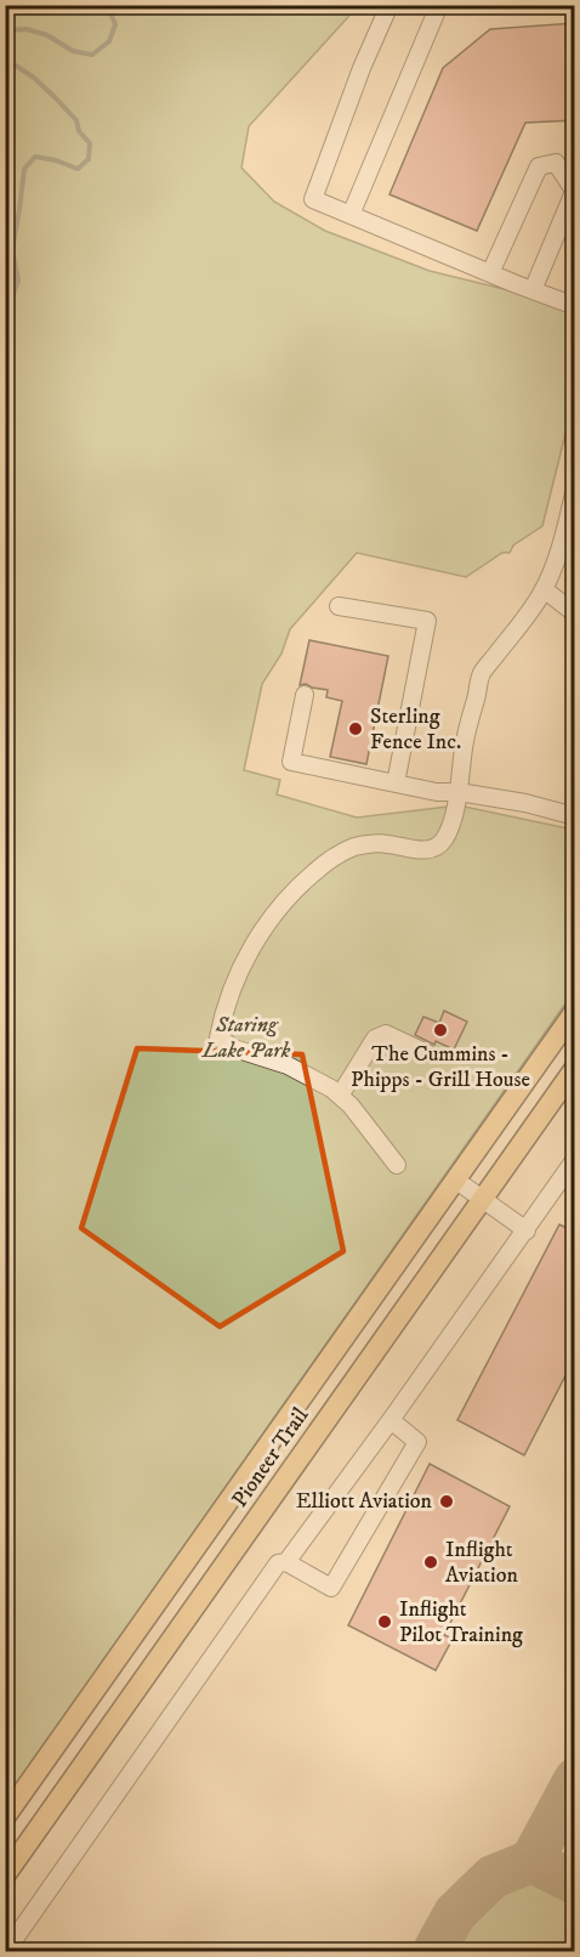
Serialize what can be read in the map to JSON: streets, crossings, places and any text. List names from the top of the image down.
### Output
{
  "streets": {
    "main road": ["Pioneer Trail"]
  },
  "parks": ["Staring Lake Park"],
  "places": [
    "Sterling Fence Inc.",
    "The Cummins - Phipps - Grill House",
    "Elliott Aviation",
    "Inflight Aviation",
    "Inflight Pilot Training"
  ]
}
